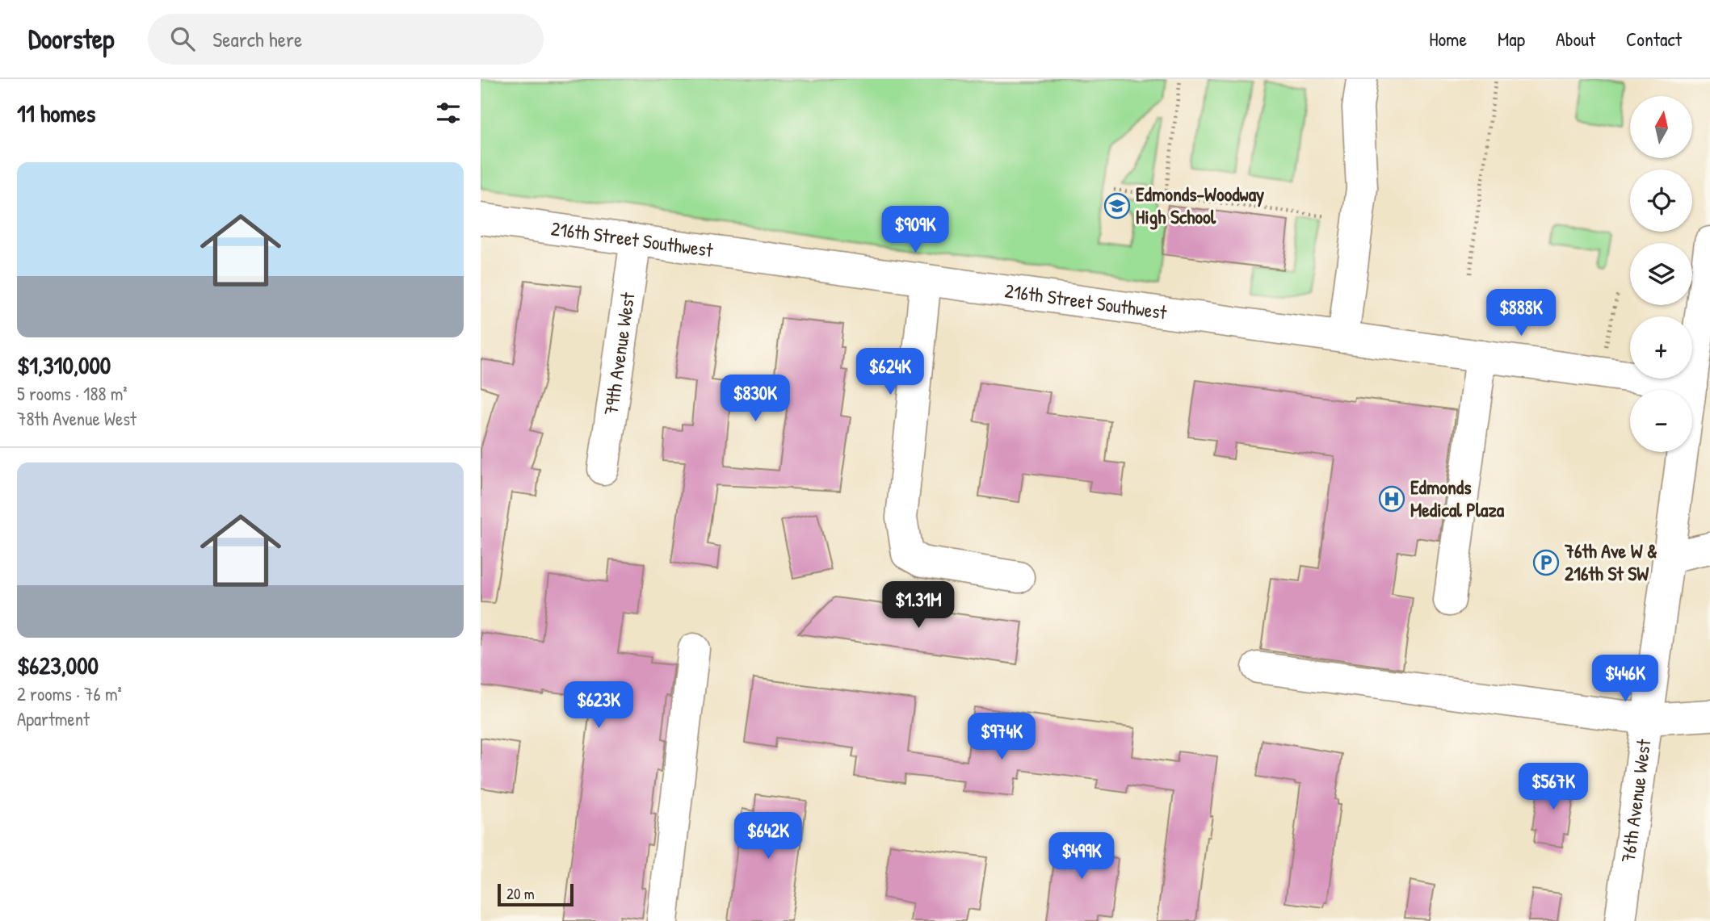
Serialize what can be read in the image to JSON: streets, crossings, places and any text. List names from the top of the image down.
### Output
{
  "streets": {
    "street": ["216th Street Southwest", "79th Avenue West", "76th Avenue West"]
  },
  "crossings": [
    ["216th Street Southwest", "79th Avenue West"],
    ["216th Street Southwest", "76th Avenue West"]
  ],
  "places": {
    "school or university": ["Edmonds-Woodway High School"],
    "hospital": ["Edmonds Medical Plaza"],
    "parking": ["76th Ave W & 216th St SW"]
  },
  "scale_bar": "20 m",
  "north": "top",
  "page": {
    "header": "Doorstep",
    "search": "Search here",
    "nav": [
      "Home",
      "Map",
      "About",
      "Contact"
    ],
    "heading": "11 homes",
    "map_buttons": ["+", "−"],
    "list": [
      {
        "name": "$1,310,000",
        "note": "5 rooms · 188 m² · 78th Avenue West"
      },
      {
        "name": "$623,000",
        "note": "2 rooms · 76 m² · Apartment"
      }
    ],
    "price": [
      "$909K",
      "$888K",
      "$624K",
      "$830K",
      "$1.31M",
      "$446K",
      "$623K",
      "$974K",
      "$567K",
      "$642K",
      "$499K"
    ],
    "scale": "20 m"
  }
}
